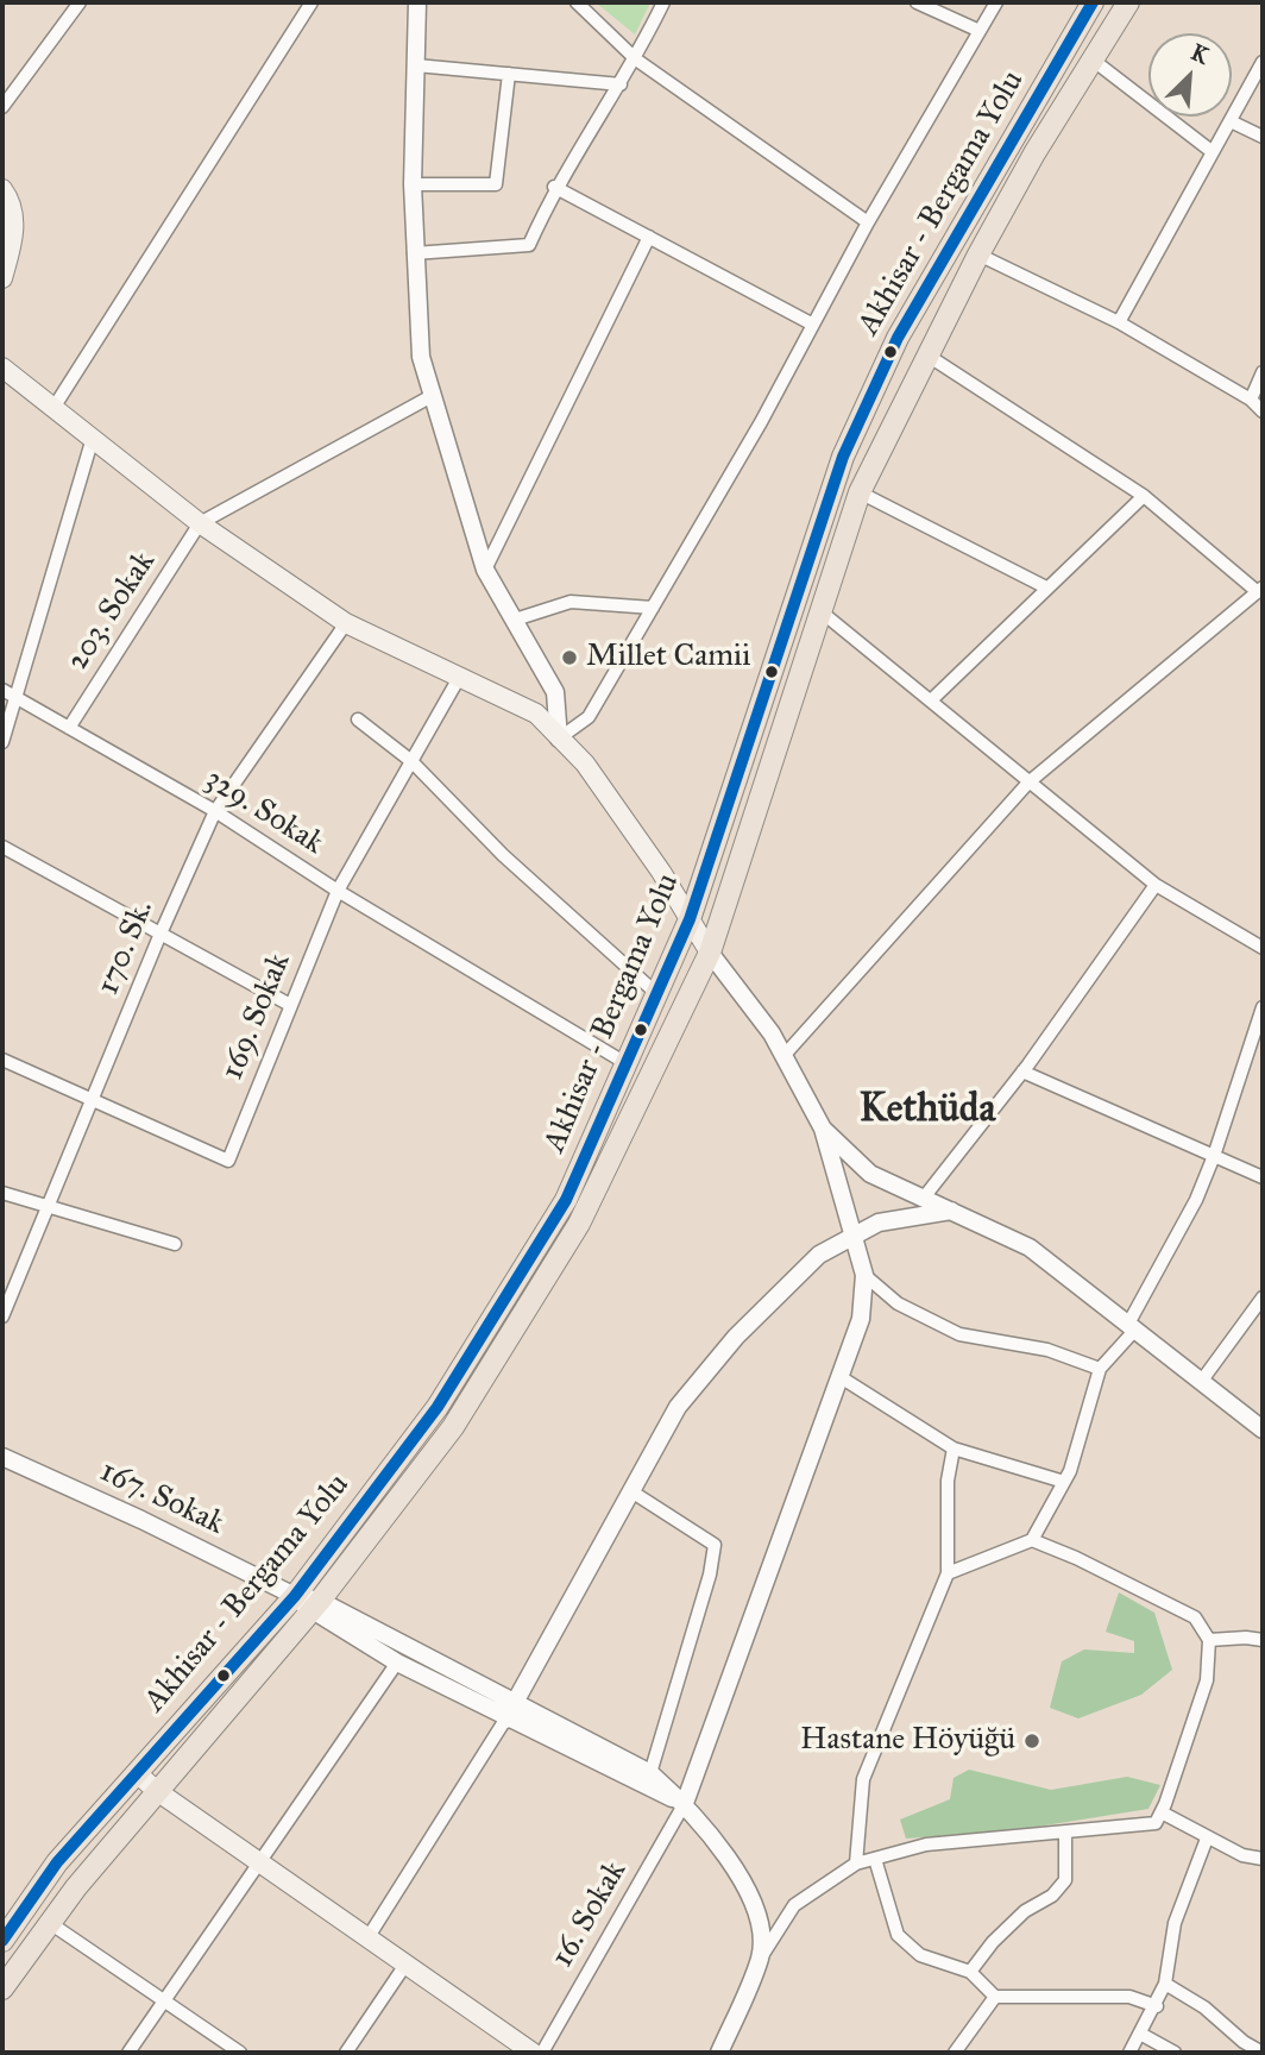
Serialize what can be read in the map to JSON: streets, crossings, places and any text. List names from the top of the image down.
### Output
{
  "streets": {
    "main road": ["Akhisar - Bergama Yolu"],
    "street": [
      "203. Sokak",
      "329. Sokak",
      "170. Sk.",
      "169. Sokak",
      "167. Sokak",
      "16. Sokak"
    ]
  },
  "crossings": [
    ["Akhisar - Bergama Yolu", "329. Sokak"],
    ["Akhisar - Bergama Yolu", "167. Sokak"],
    ["203. Sokak", "329. Sokak"],
    ["329. Sokak", "170. Sk."],
    ["329. Sokak", "169. Sokak"],
    ["170. Sk.", "169. Sokak"]
  ],
  "districts": ["Kethüda"],
  "places": ["Millet Camii", "Hastane Höyüğü"],
  "north": "top right"
}
